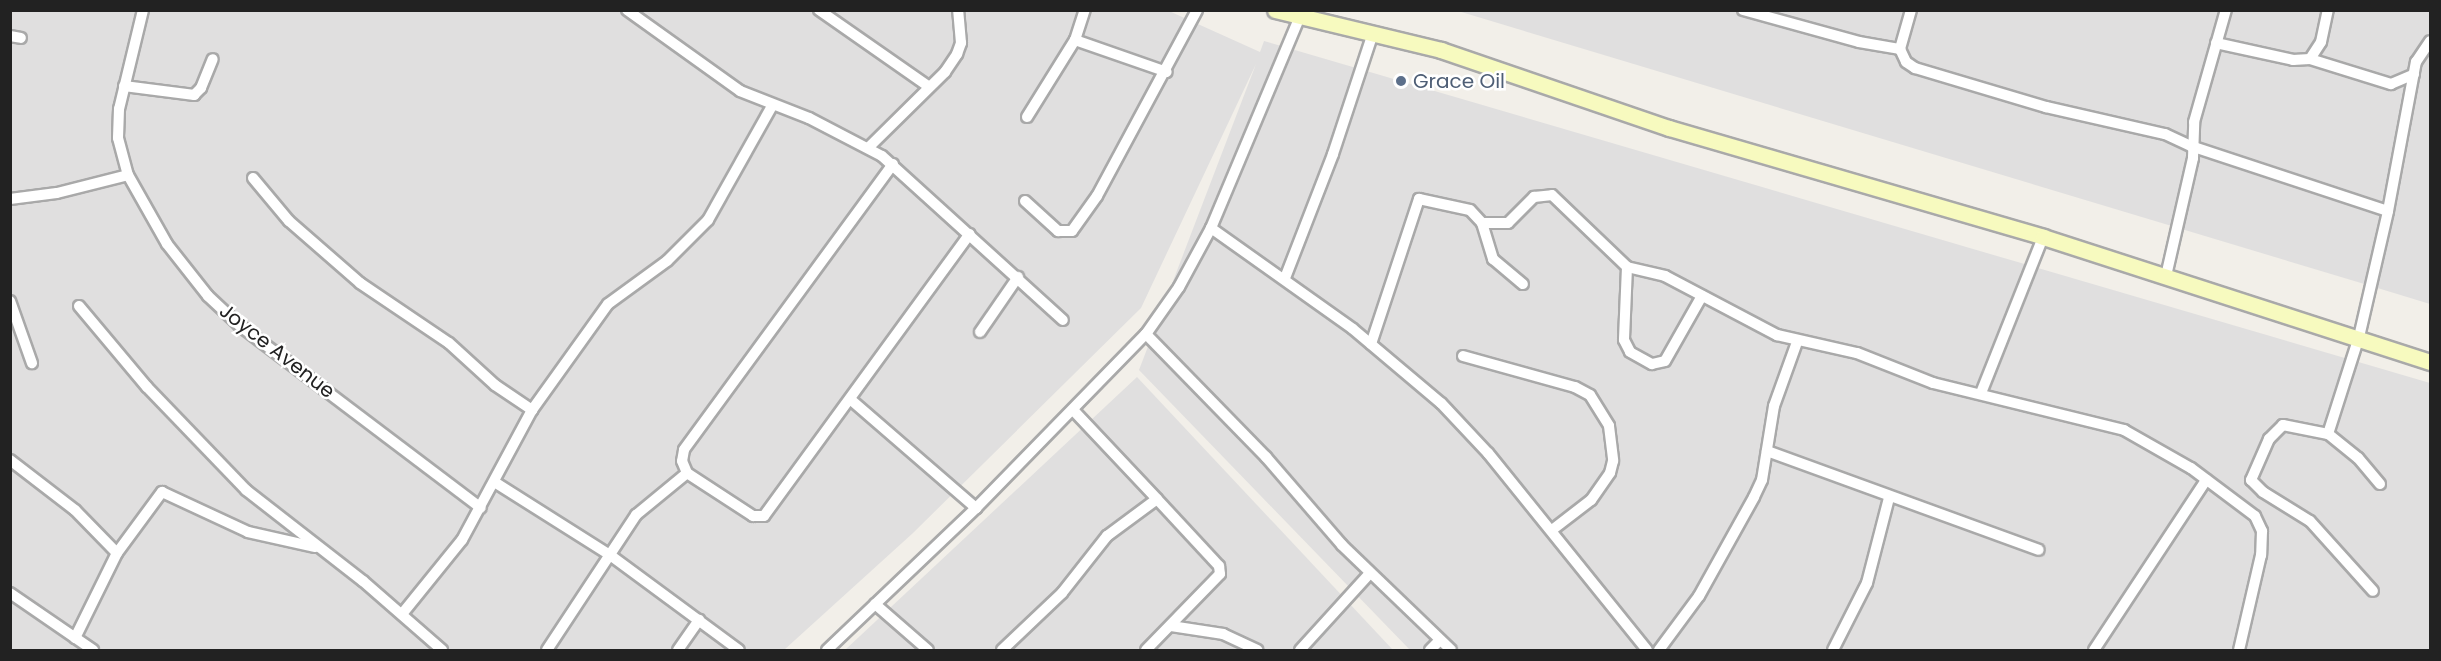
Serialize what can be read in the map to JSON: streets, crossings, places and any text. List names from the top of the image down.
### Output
{
  "streets": {
    "street": ["Joyce Avenue"]
  },
  "places": ["Grace Oil"]
}
